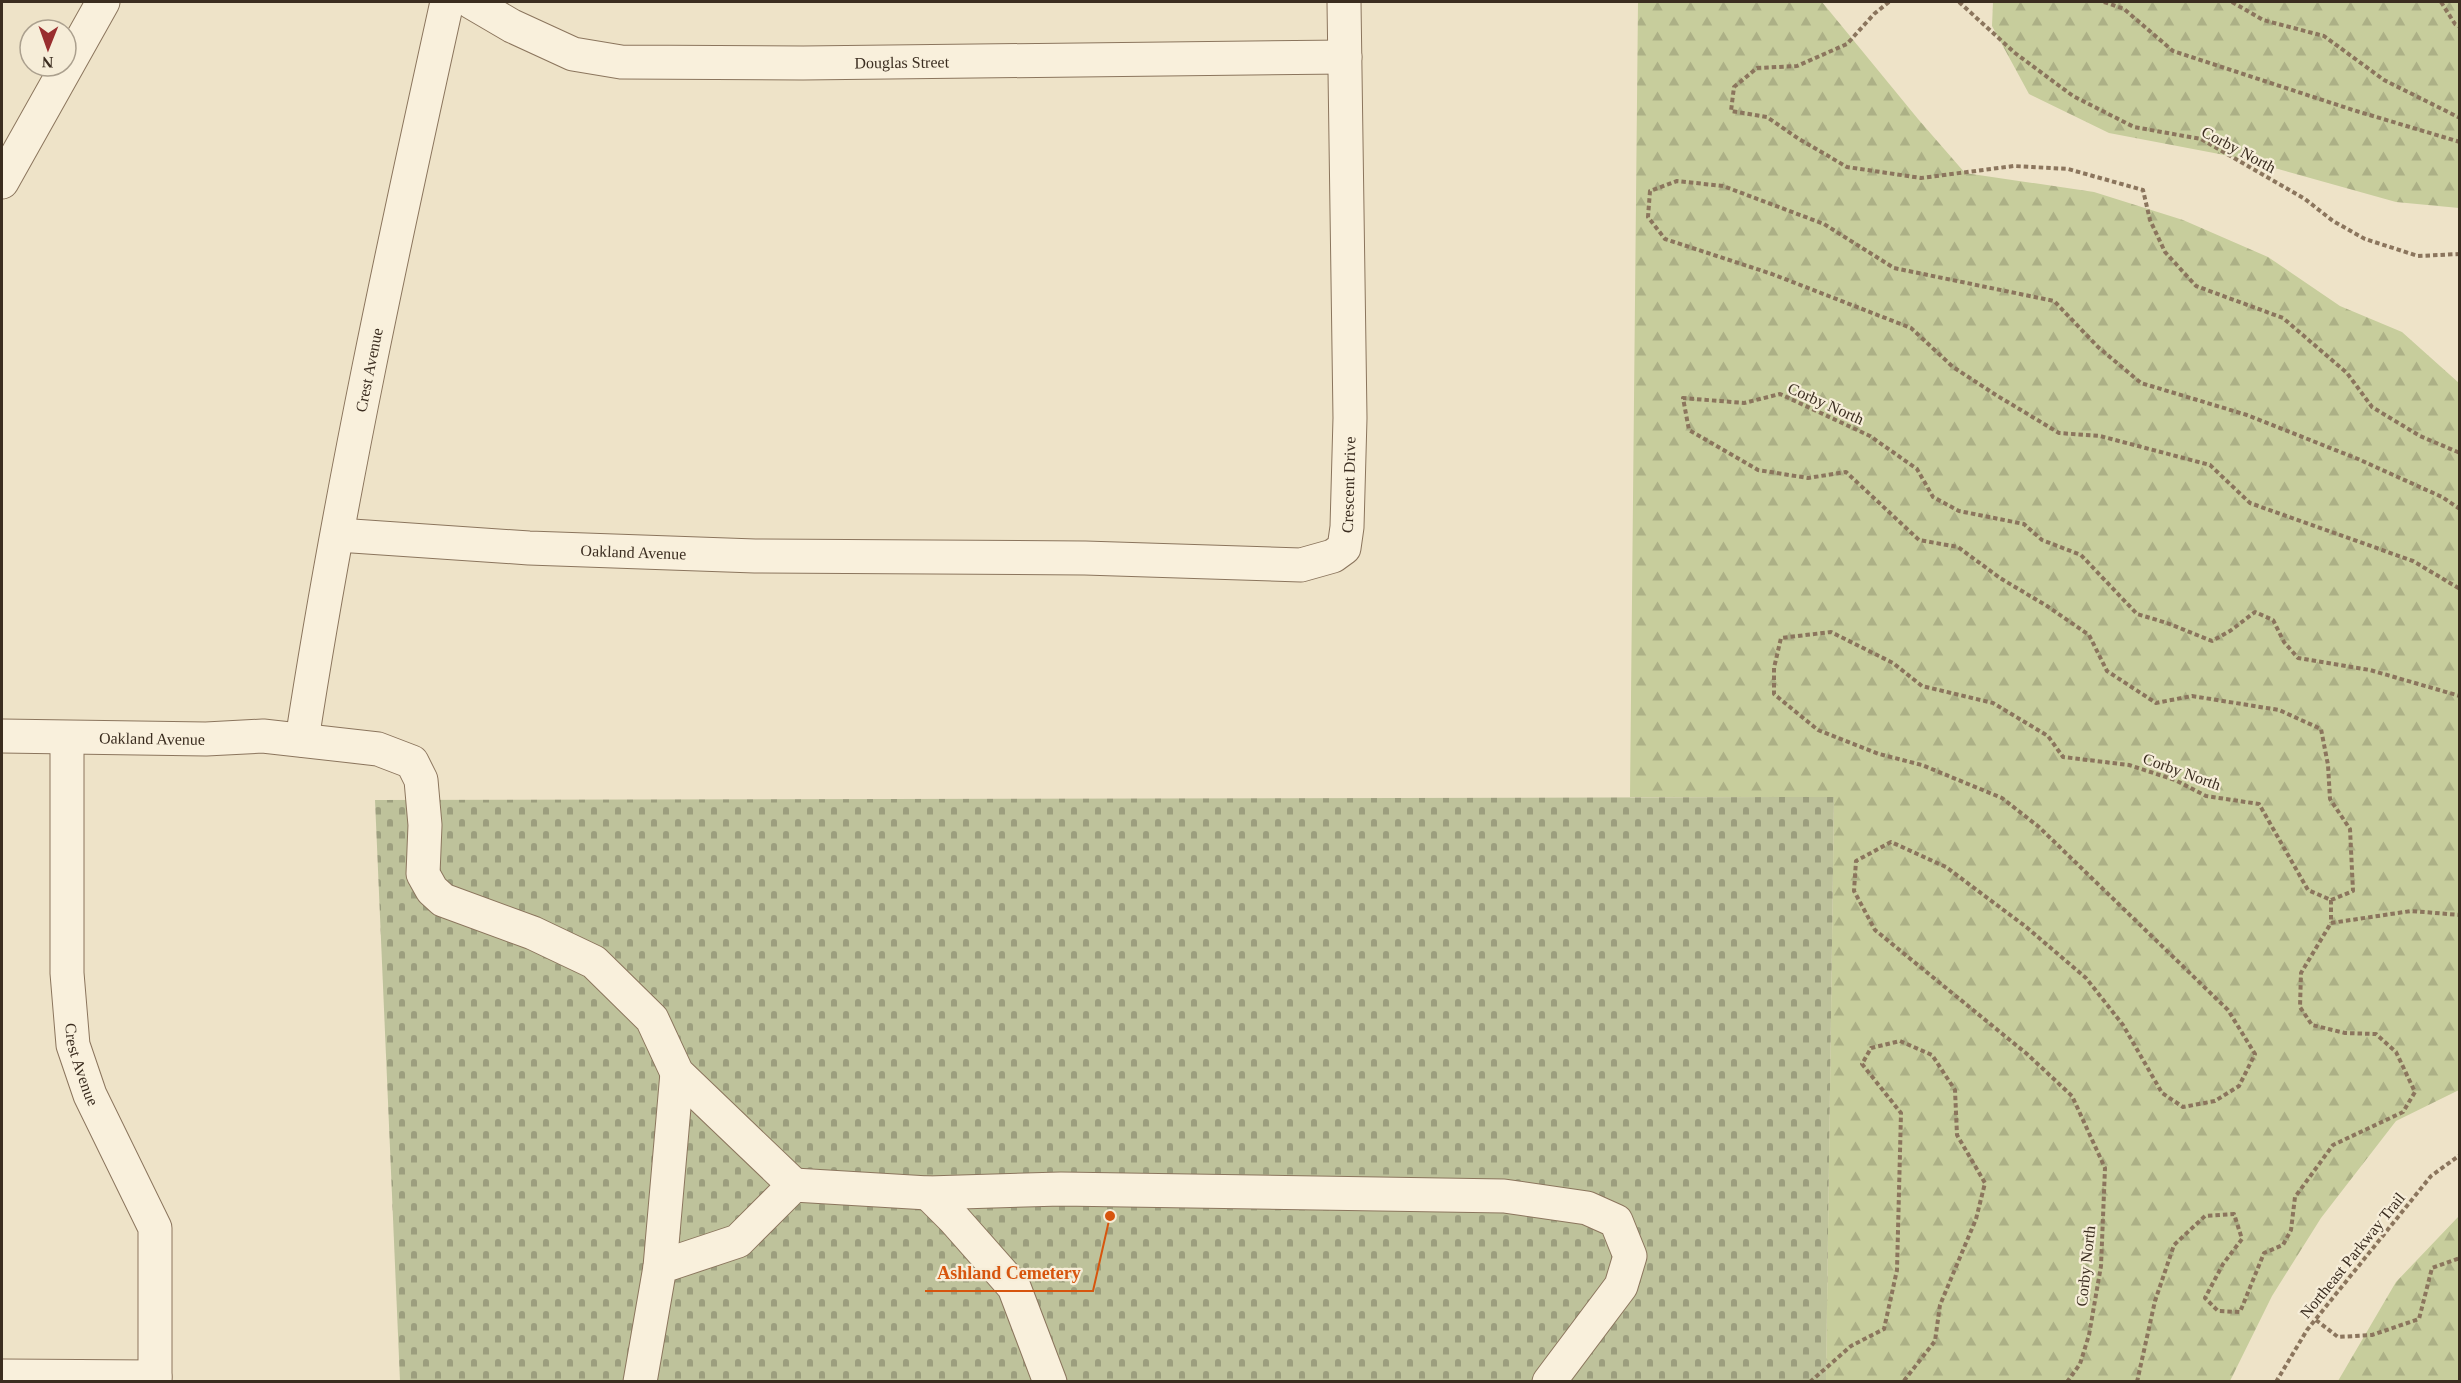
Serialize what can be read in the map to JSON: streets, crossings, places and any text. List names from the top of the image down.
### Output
{
  "streets": {
    "street": [
      "Douglas Street",
      "Crest Avenue",
      "Crescent Drive",
      "Oakland Avenue"
    ],
    "path": ["Corby North", "Northeast Parkway Trail"]
  },
  "crossings": [
    ["Douglas Street", "Crescent Drive"],
    ["Crest Avenue", "Oakland Avenue"],
    ["Crescent Drive", "Oakland Avenue"]
  ],
  "places": ["Ashland Cemetery"],
  "north": "bottom"
}
